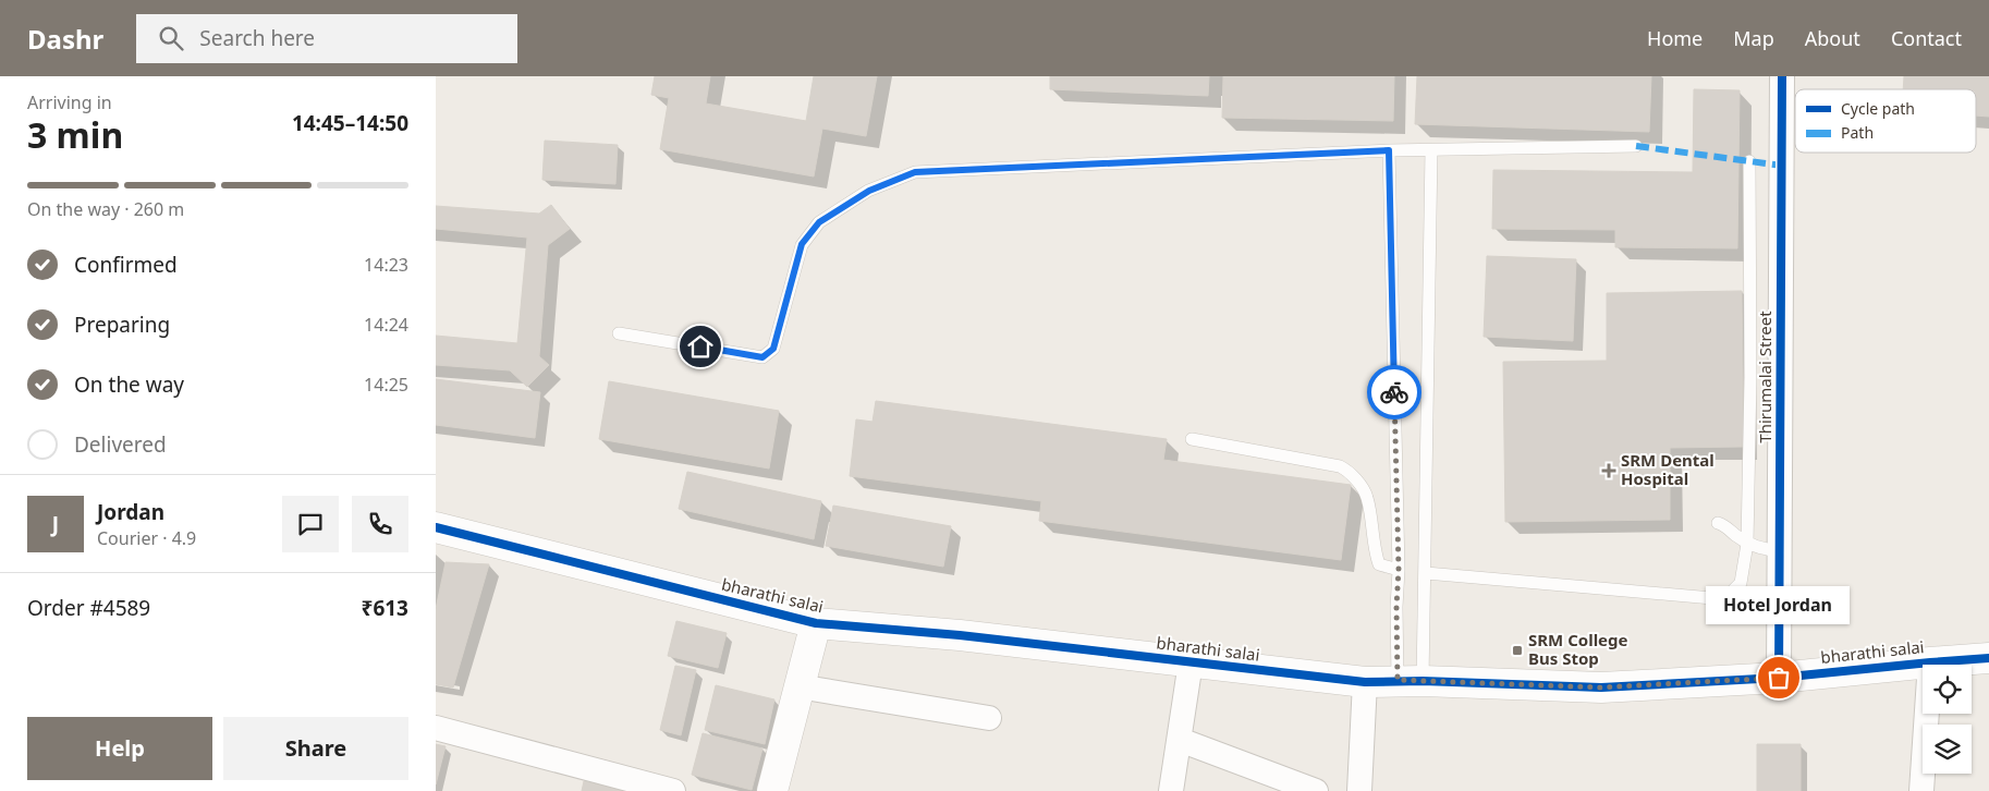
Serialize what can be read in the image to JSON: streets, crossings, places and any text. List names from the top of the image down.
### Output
{
  "streets": {
    "street": ["Thirumalai Street", "bharathi salai"]
  },
  "crossings": [
    ["Thirumalai Street", "bharathi salai"]
  ],
  "places": {
    "health": ["SRM Dental Hospital"],
    "transit": ["SRM College Bus Stop"],
    "other": ["Hotel Jordan"]
  },
  "legend": ["Cycle path", "Path"],
  "page": {
    "header": "Dashr",
    "search": "Search here",
    "nav": [
      "Home",
      "Map",
      "About",
      "Contact"
    ],
    "heading": ["3 min", "Arriving in", "14:45–14:50"],
    "panel": [
      "Jordan",
      "Courier · 4.9",
      "Order #4589",
      "₹613"
    ],
    "bar": "On the way · 260 m",
    "list": [
      ["Confirmed", "14:23"],
      ["Preparing", "14:24"],
      ["On the way", "14:25"],
      "Delivered"
    ],
    "round": "J",
    "bubble": "Hotel Jordan",
    "buttons": ["Help", "Share"]
  }
}
